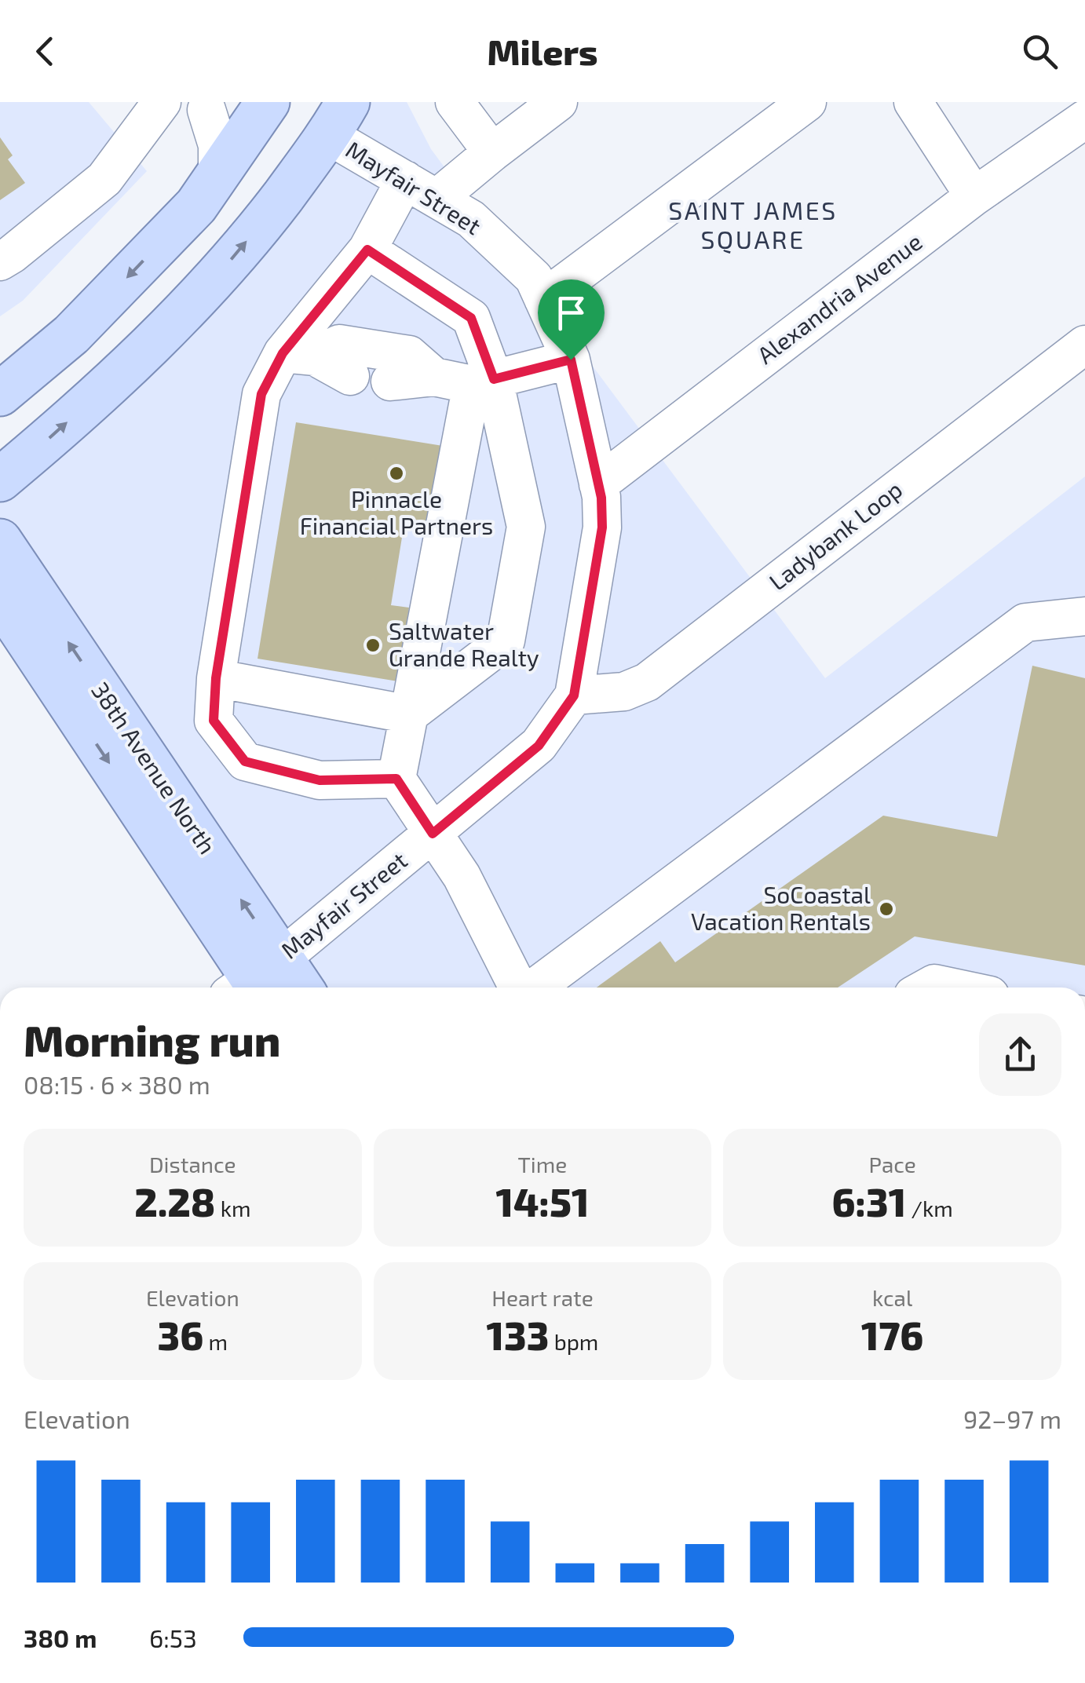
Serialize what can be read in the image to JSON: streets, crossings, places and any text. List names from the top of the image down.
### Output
{
  "streets": {
    "main road": ["38th Avenue North"],
    "street": ["Mayfair Street", "Alexandria Avenue", "Ladybank Loop"]
  },
  "crossings": [
    ["Mayfair Street", "Alexandria Avenue"],
    ["Mayfair Street", "Ladybank Loop"],
    ["Mayfair Street", "38th Avenue North"]
  ],
  "districts": ["SAINT JAMES SQUARE"],
  "places": ["Pinnacle Financial Partners", "Saltwater Grande Realty", "SoCoastal Vacation Rentals"],
  "page": {
    "header": "Milers",
    "heading": ["Morning run", "08:15 · 6 × 380 m"],
    "stats": [
      ["Distance", "2.28 km"],
      ["Time", "14:51"],
      ["Pace", "6:31 /km"],
      ["Elevation", "36 m"],
      ["Heart rate", "133 bpm"],
      ["kcal", "176"]
    ],
    "chart": ["Elevation", "92–97 m"],
    "list": [
      {
        "name": "380 m",
        "note": "6:53"
      }
    ]
  }
}
